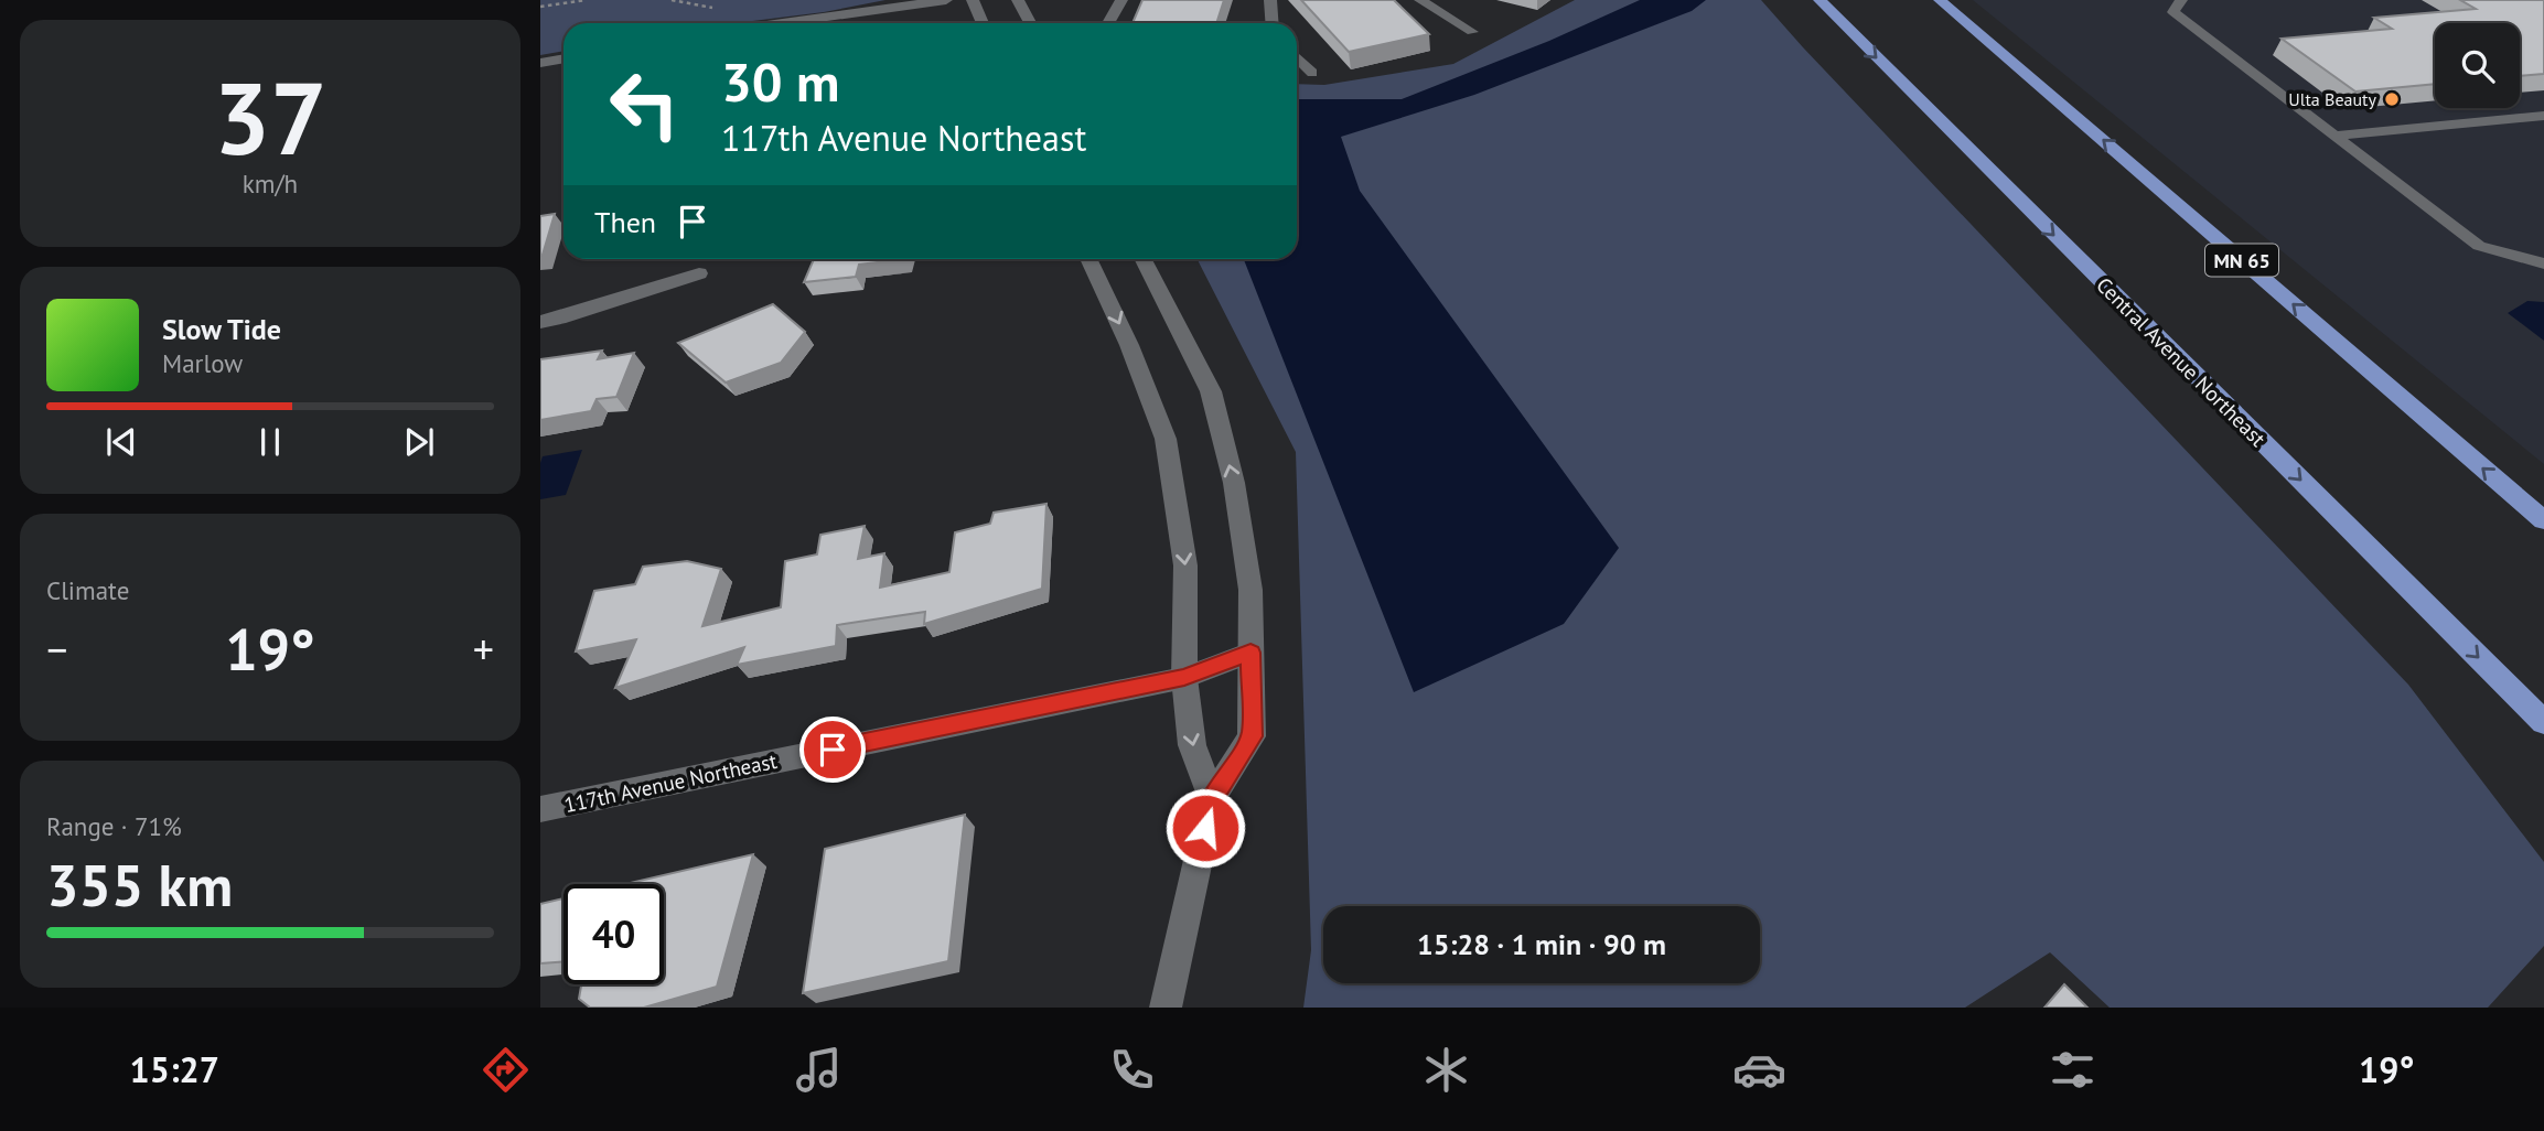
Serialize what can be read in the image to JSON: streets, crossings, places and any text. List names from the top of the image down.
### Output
{
  "streets": {
    "highway": ["MN 65", "Central Avenue Northeast"],
    "street": ["117th Avenue Northeast"]
  },
  "places": ["Ulta Beauty"],
  "page": {
    "tile": [
      ["37", "km/h"],
      "Climate",
      ["Range · 71%", "355 km"]
    ],
    "turn": ["30 m", "117th Avenue Northeast"],
    "then": "Then",
    "song": ["Slow Tide", "Marlow"],
    "heat": ["−", "19°", "+"],
    "limit": "40",
    "trip": "15:28 · 1 min · 90 m",
    "tabs": ["15:27", "19°"]
  }
}
